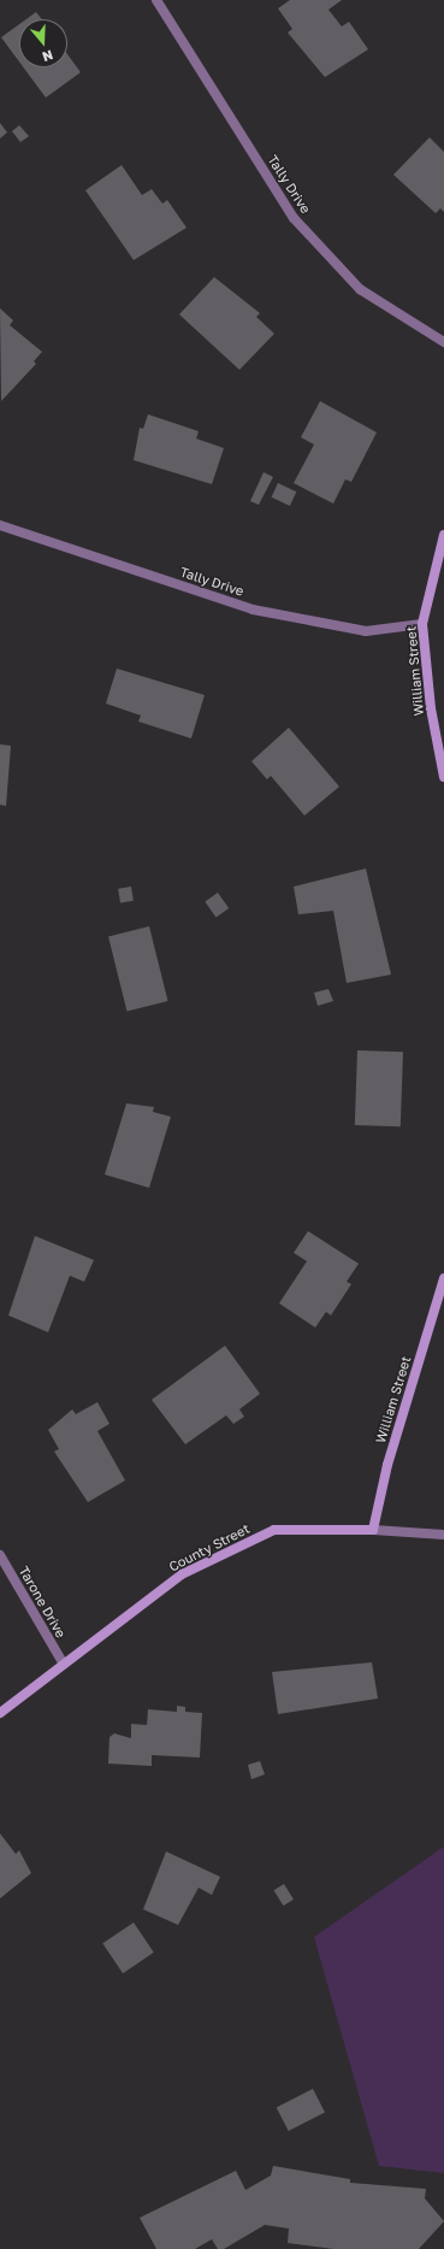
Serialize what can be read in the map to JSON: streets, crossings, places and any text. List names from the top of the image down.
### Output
{
  "streets": {
    "street": [
      "Tally Drive",
      "William Street",
      "County Street",
      "Tarone Drive"
    ]
  },
  "crossings": [
    ["Tally Drive", "William Street"],
    ["William Street", "County Street"],
    ["County Street", "Tarone Drive"]
  ],
  "north": "bottom"
}
